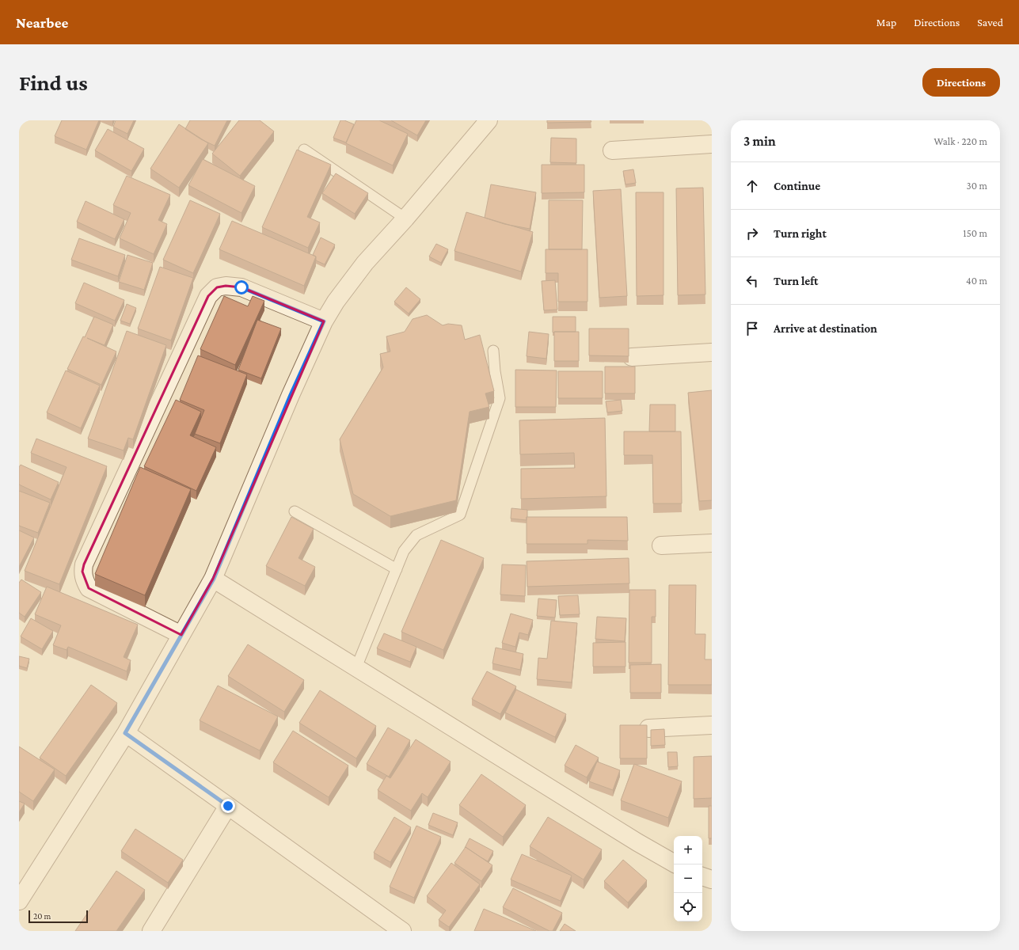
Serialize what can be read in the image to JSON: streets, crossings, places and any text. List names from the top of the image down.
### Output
{
  "scale_bar": "20 m",
  "page": {
    "header": "Nearbee",
    "nav": ["Map", "Directions", "Saved"],
    "buttons": "Directions",
    "title": "Find us",
    "heading": ["3 min", "Walk · 220 m"],
    "list": [
      ["Continue", "30 m"],
      ["Turn right", "150 m"],
      ["Turn left", "40 m"],
      "Arrive at destination"
    ],
    "map_buttons": ["+", "−"],
    "scale": "20 m"
  }
}
